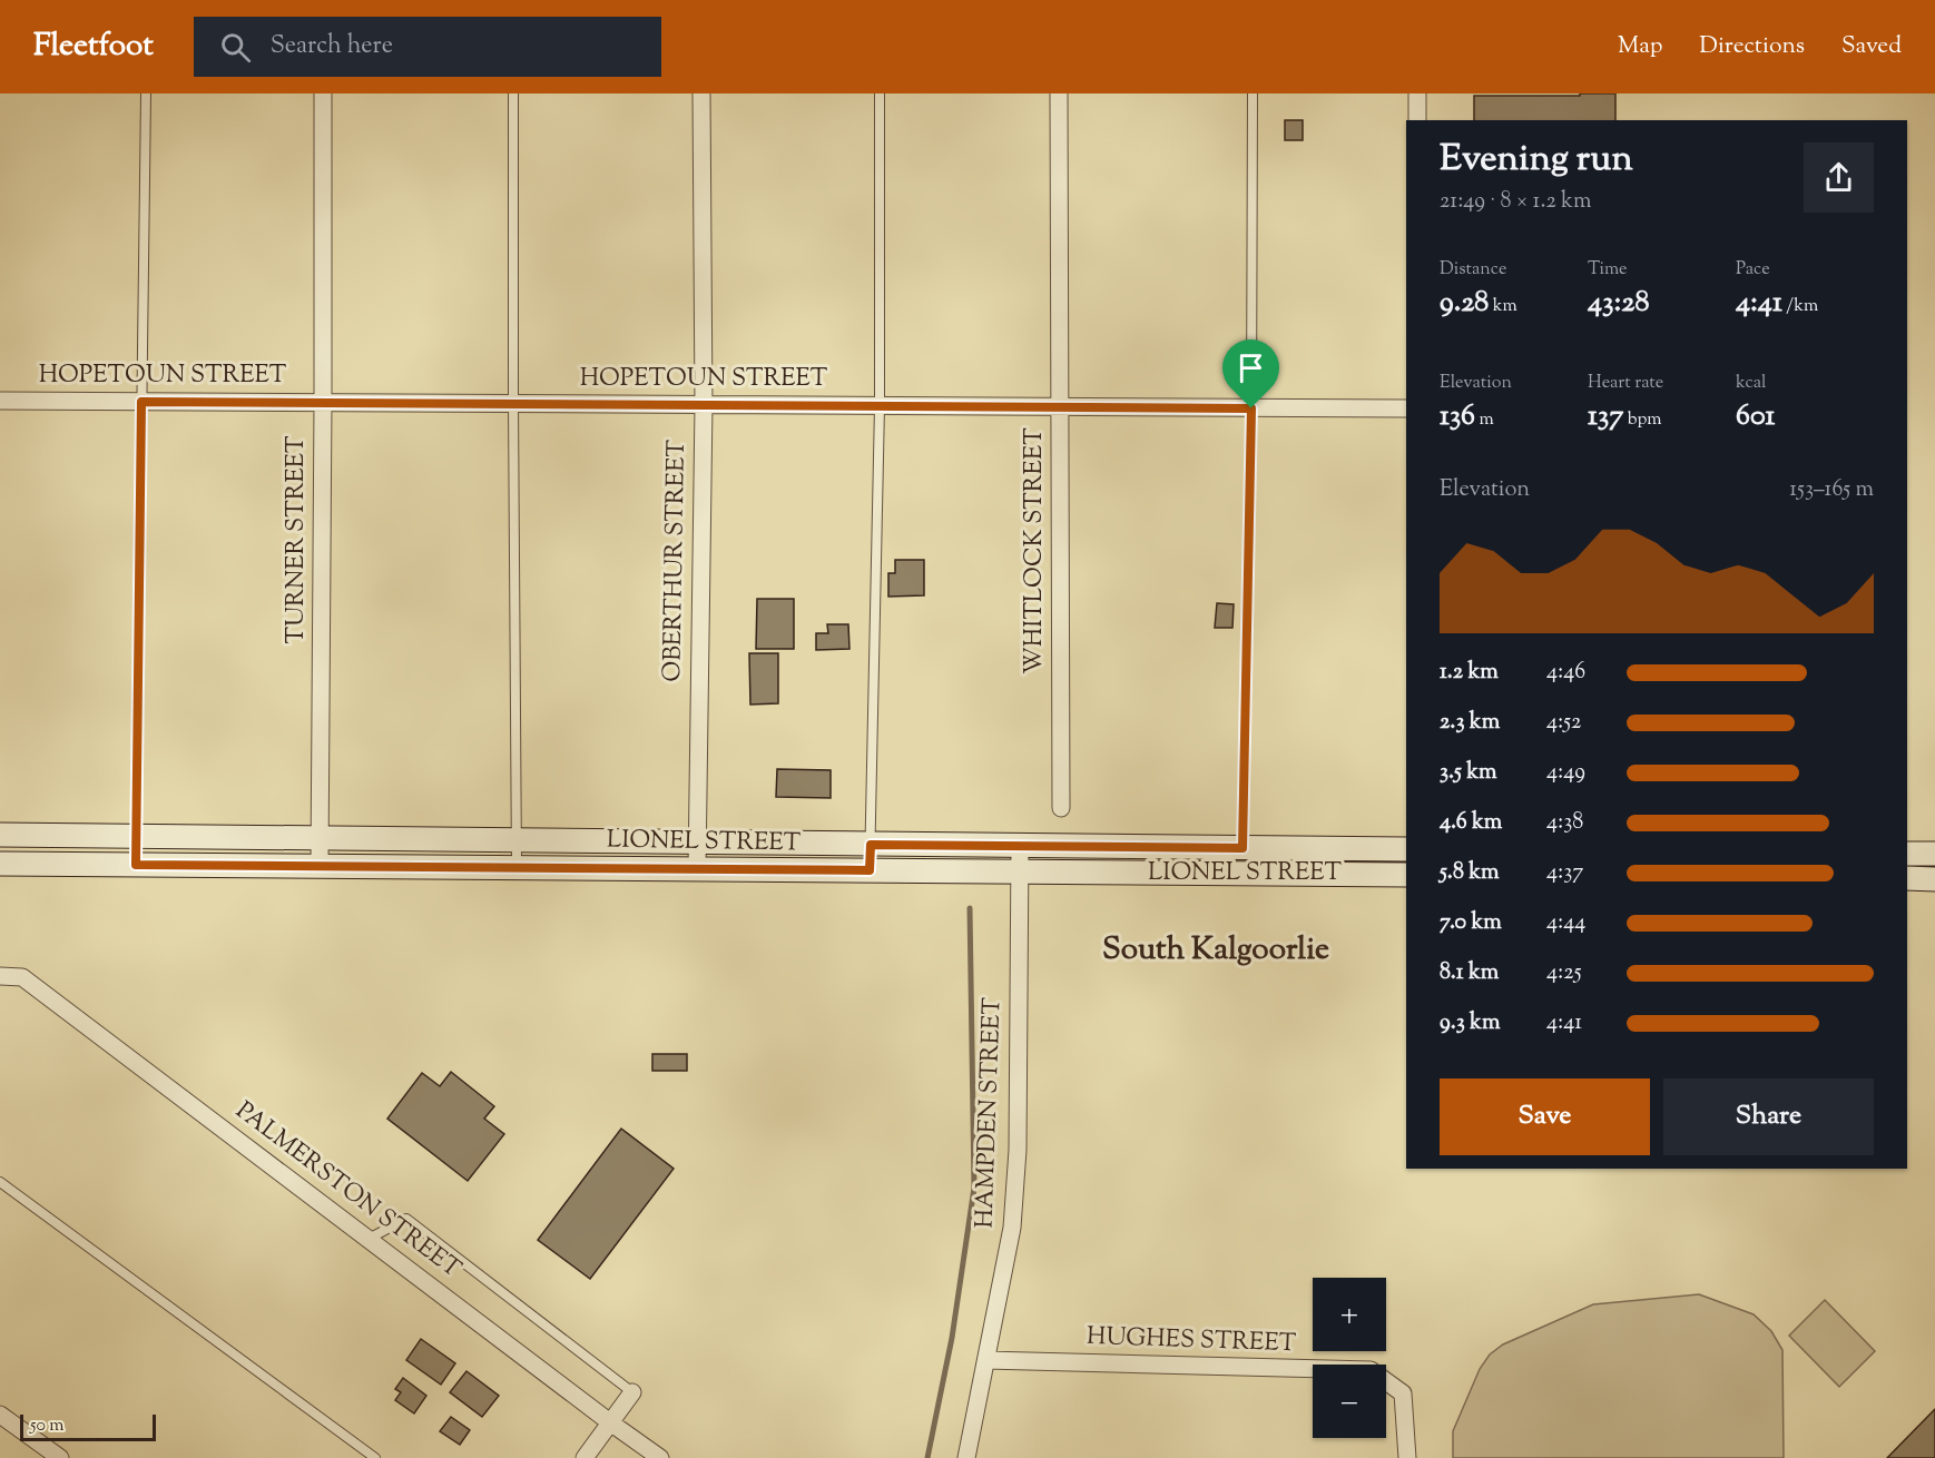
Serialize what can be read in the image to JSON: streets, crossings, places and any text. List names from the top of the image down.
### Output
{
  "streets": {
    "street": [
      "HOPETOUN STREET",
      "TURNER STREET",
      "WHITLOCK STREET",
      "OBERTHUR STREET",
      "LIONEL STREET",
      "HAMPDEN STREET",
      "PALMERSTON STREET",
      "HUGHES STREET"
    ]
  },
  "crossings": [
    ["HOPETOUN STREET", "TURNER STREET"],
    ["HOPETOUN STREET", "WHITLOCK STREET"],
    ["HOPETOUN STREET", "OBERTHUR STREET"],
    ["TURNER STREET", "LIONEL STREET"],
    ["OBERTHUR STREET", "LIONEL STREET"],
    ["LIONEL STREET", "HAMPDEN STREET"],
    ["HAMPDEN STREET", "HUGHES STREET"]
  ],
  "districts": ["South Kalgoorlie"],
  "scale_bar": "50 m",
  "page": {
    "header": "Fleetfoot",
    "search": "Search here",
    "nav": ["Map", "Directions", "Saved"],
    "heading": ["Evening run", "21:49 · 8 × 1.2 km"],
    "stats": [
      ["Distance", "9.28 km"],
      ["Time", "43:28"],
      ["Pace", "4:41 /km"],
      ["Elevation", "136 m"],
      ["Heart rate", "137 bpm"],
      ["kcal", "601"]
    ],
    "chart": ["Elevation", "153–165 m"],
    "list": [
      {
        "name": "1.2 km",
        "note": "4:46"
      },
      {
        "name": "2.3 km",
        "note": "4:52"
      },
      {
        "name": "3.5 km",
        "note": "4:49"
      },
      {
        "name": "4.6 km",
        "note": "4:38"
      },
      {
        "name": "5.8 km",
        "note": "4:37"
      },
      {
        "name": "7.0 km",
        "note": "4:44"
      },
      {
        "name": "8.1 km",
        "note": "4:25"
      },
      {
        "name": "9.3 km",
        "note": "4:41"
      }
    ],
    "buttons": ["Save", "Share"],
    "map_buttons": ["+", "−"],
    "scale": "50 m"
  }
}
